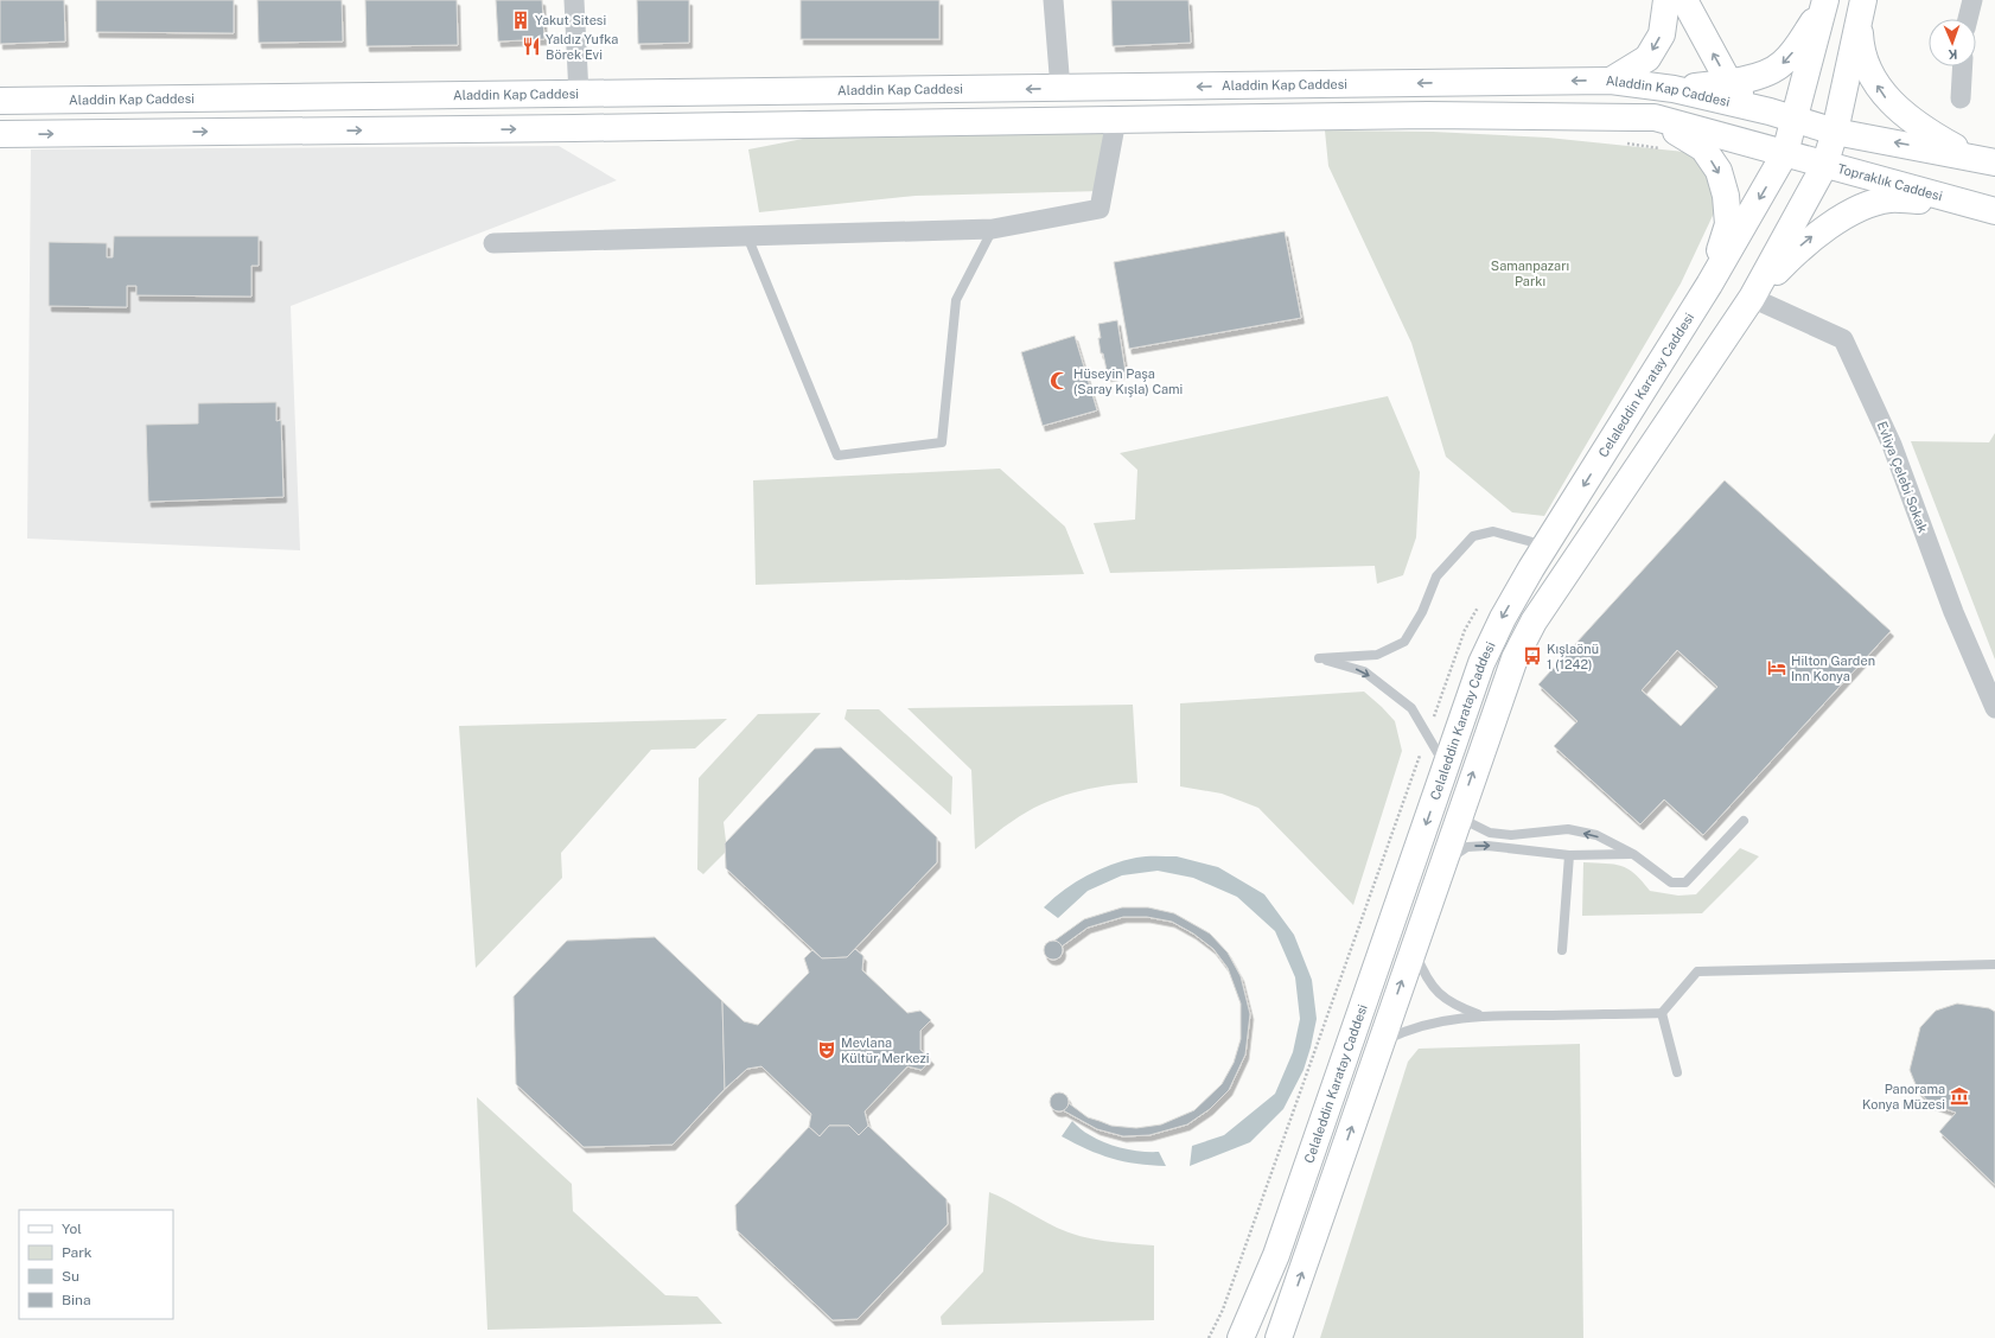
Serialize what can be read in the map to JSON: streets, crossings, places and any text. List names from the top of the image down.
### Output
{
  "streets": {
    "main road": ["Aladdin Kap Caddesi", "Topraklık Caddesi", "Celaleddin Karatay Caddesi"],
    "street": ["Evliya Çelebi Sokak"]
  },
  "crossings": [
    ["Aladdin Kap Caddesi", "Topraklık Caddesi"],
    ["Aladdin Kap Caddesi", "Celaleddin Karatay Caddesi"],
    ["Topraklık Caddesi", "Celaleddin Karatay Caddesi"],
    ["Celaleddin Karatay Caddesi", "Evliya Çelebi Sokak"]
  ],
  "parks": ["Samanpazarı Parkı"],
  "places": {
    "building": ["Yakut Sitesi"],
    "restaurant": ["Yaldız Yufka Börek Evi"],
    "mosque": ["Hüseyin Paşa (Saray Kışla) Cami"],
    "bus stop": ["Kışlaönü 1 (1242)"],
    "hotel": ["Hilton Garden Inn Konya"],
    "theatre": ["Mevlana Kültür Merkezi"],
    "museum": ["Panorama Konya Müzesi"]
  },
  "legend": [
    "Yol",
    "Park",
    "Su",
    "Bina"
  ],
  "north": "bottom"
}
